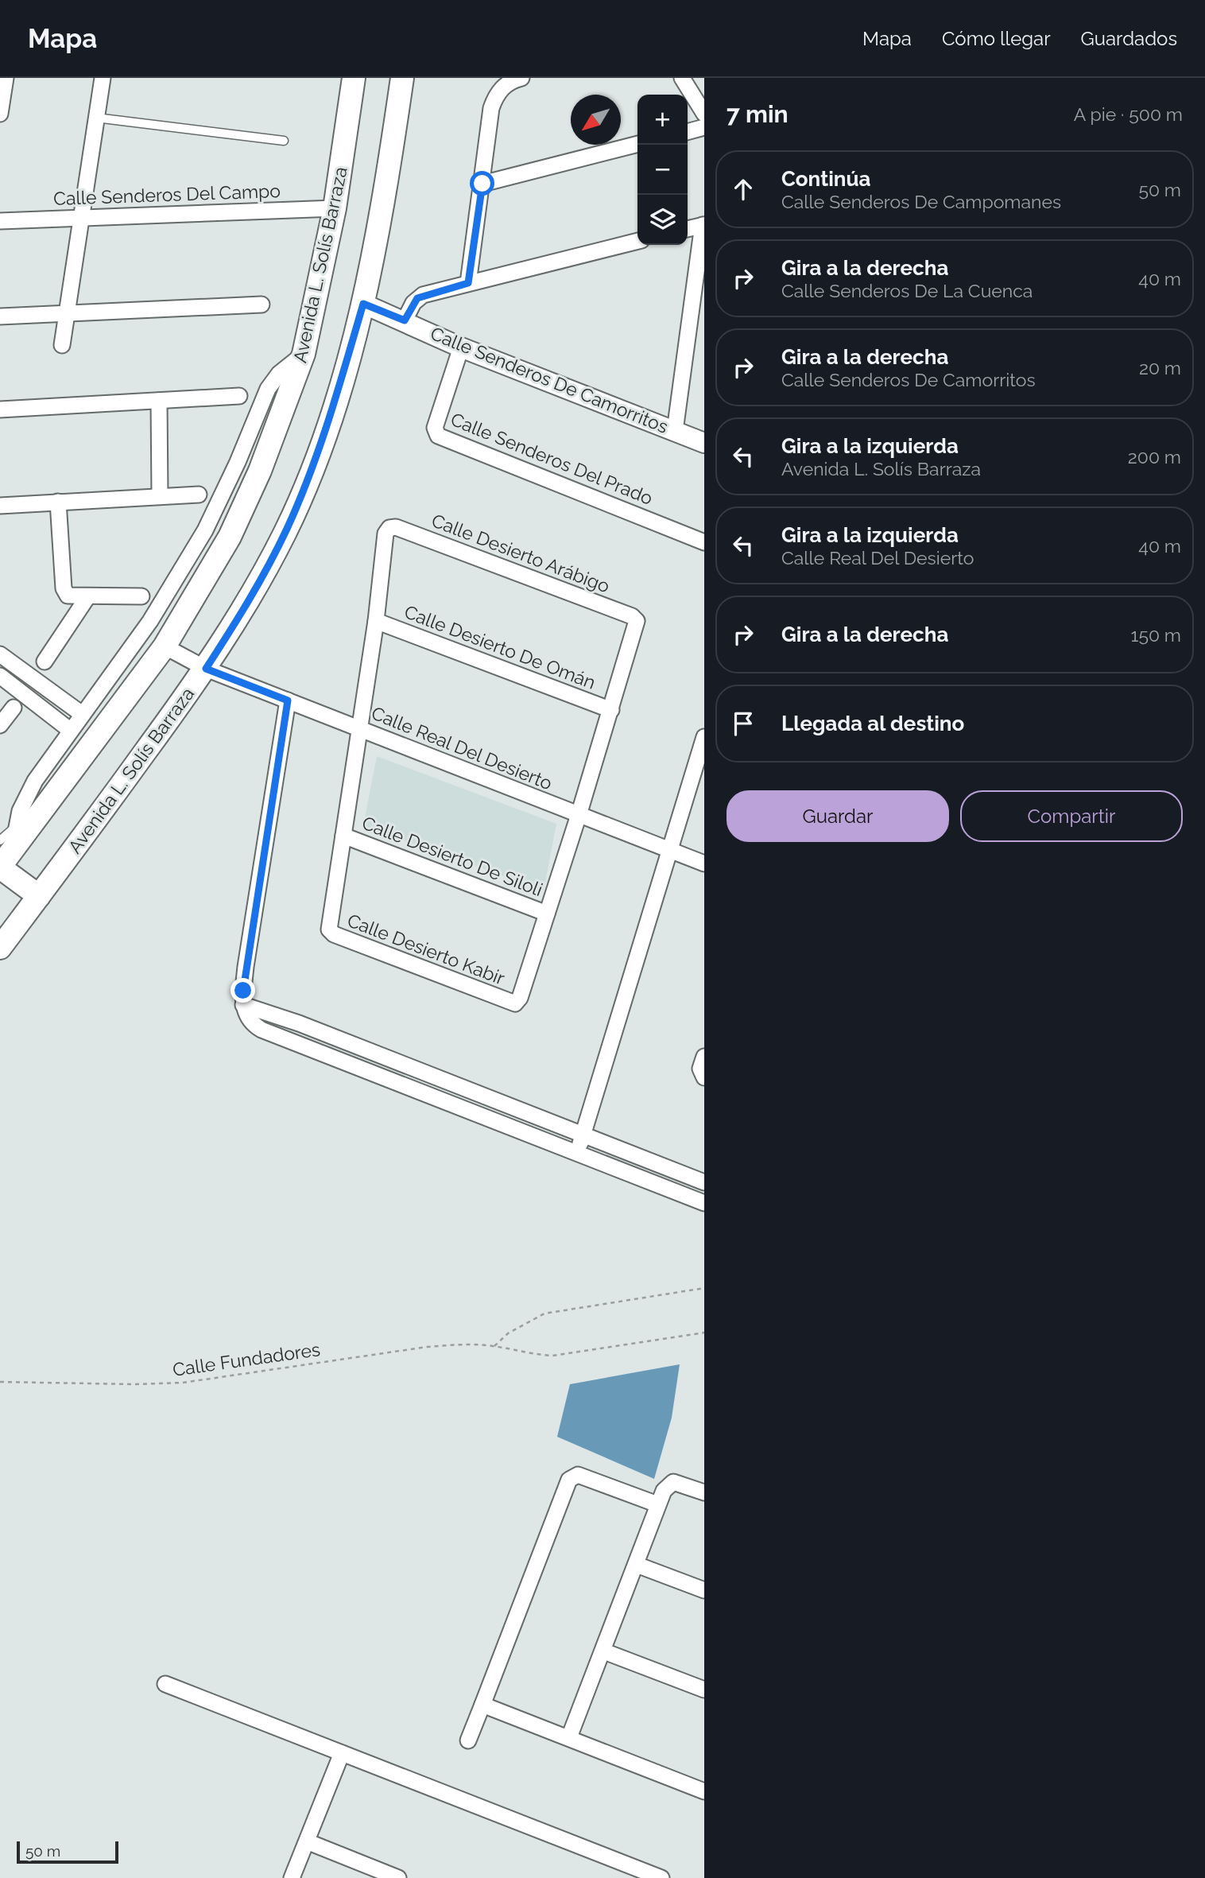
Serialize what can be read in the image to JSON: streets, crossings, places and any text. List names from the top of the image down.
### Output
{
  "streets": {
    "main road": ["Avenida L. Solís Barraza"],
    "street": [
      "Calle Senderos Del Campo",
      "Calle Senderos De Camorritos",
      "Calle Senderos Del Prado",
      "Calle Desierto Arábigo",
      "Calle Desierto De Omán",
      "Calle Real Del Desierto",
      "Calle Desierto De Siloli",
      "Calle Desierto Kabir"
    ],
    "path": ["Calle Fundadores"]
  },
  "crossings": [
    ["Calle Senderos Del Campo", "Avenida L. Solís Barraza"],
    ["Avenida L. Solís Barraza", "Calle Senderos De Camorritos"],
    ["Avenida L. Solís Barraza", "Calle Real Del Desierto"],
    ["Calle Senderos De Camorritos", "Calle Senderos Del Prado"],
    ["Calle Desierto Arábigo", "Calle Desierto De Omán"],
    ["Calle Desierto Arábigo", "Calle Real Del Desierto"],
    ["Calle Desierto Arábigo", "Calle Desierto Kabir"],
    ["Calle Real Del Desierto", "Calle Desierto Kabir"],
    ["Calle Desierto De Siloli", "Calle Desierto Kabir"]
  ],
  "scale_bar": "50 m",
  "north": "bottom left",
  "page": {
    "header": "Mapa",
    "nav": ["Mapa", "Cómo llegar", "Guardados"],
    "heading": ["7 min", "A pie · 500 m"],
    "map_buttons": ["+", "−"],
    "list": [
      ["Continúa", "Calle Senderos De Campomanes", "50 m"],
      ["Gira a la derecha", "Calle Senderos De La Cuenca", "40 m"],
      ["Gira a la derecha", "Calle Senderos De Camorritos", "20 m"],
      ["Gira a la izquierda", "Avenida L. Solís Barraza", "200 m"],
      ["Gira a la izquierda", "Calle Real Del Desierto", "40 m"],
      ["Gira a la derecha", "150 m"],
      "Llegada al destino"
    ],
    "buttons": ["Guardar", "Compartir"],
    "scale": "50 m"
  }
}
